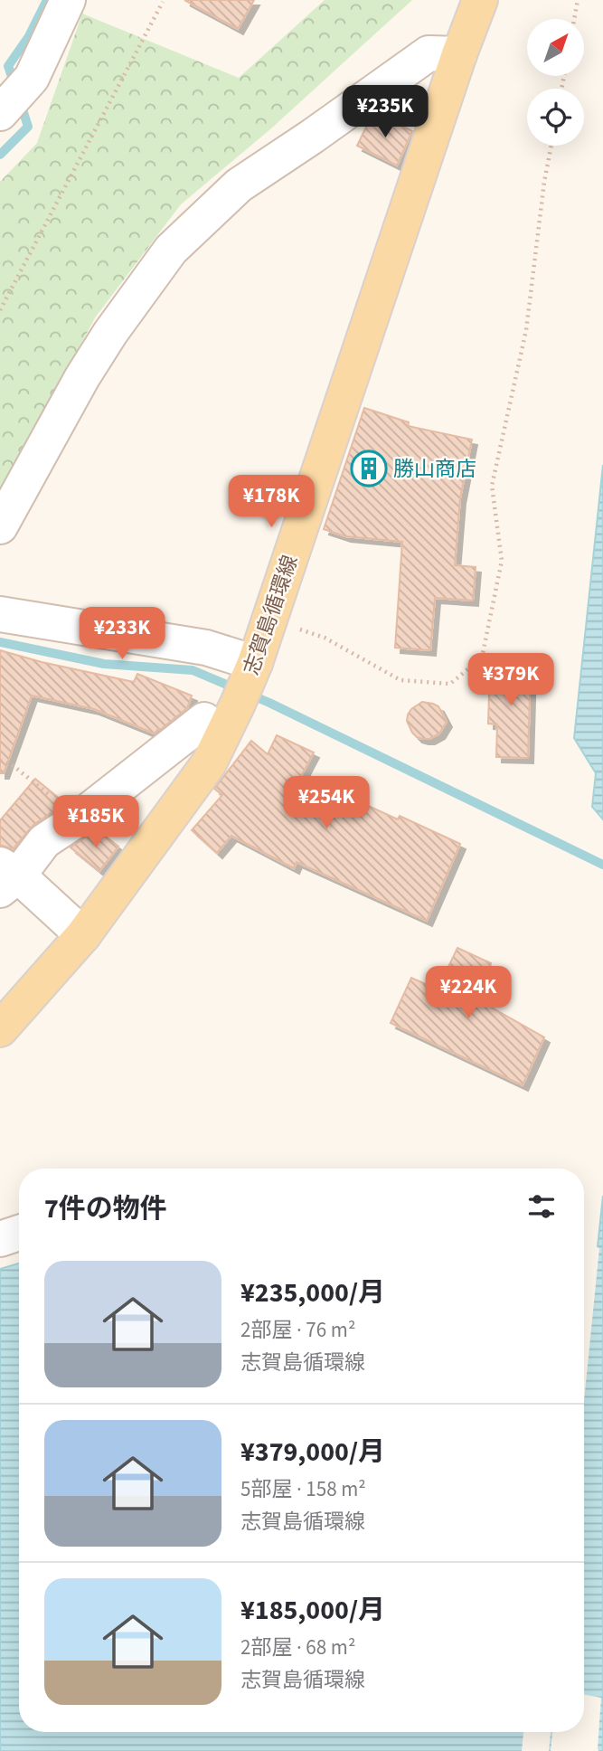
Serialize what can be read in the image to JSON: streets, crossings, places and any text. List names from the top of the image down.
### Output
{
  "streets": {
    "main road": ["志賀島循環線"]
  },
  "places": {
    "building": ["勝山商店"]
  },
  "north": "top right",
  "page": {
    "price": [
      "¥235K",
      "¥178K",
      "¥233K",
      "¥379K",
      "¥254K",
      "¥185K",
      "¥224K"
    ],
    "heading": "7件の物件",
    "list": [
      {
        "name": "¥235,000/月",
        "note": "2部屋 · 76 m² · 志賀島循環線"
      },
      {
        "name": "¥379,000/月",
        "note": "5部屋 · 158 m² · 志賀島循環線"
      },
      {
        "name": "¥185,000/月",
        "note": "2部屋 · 68 m² · 志賀島循環線"
      }
    ]
  }
}
